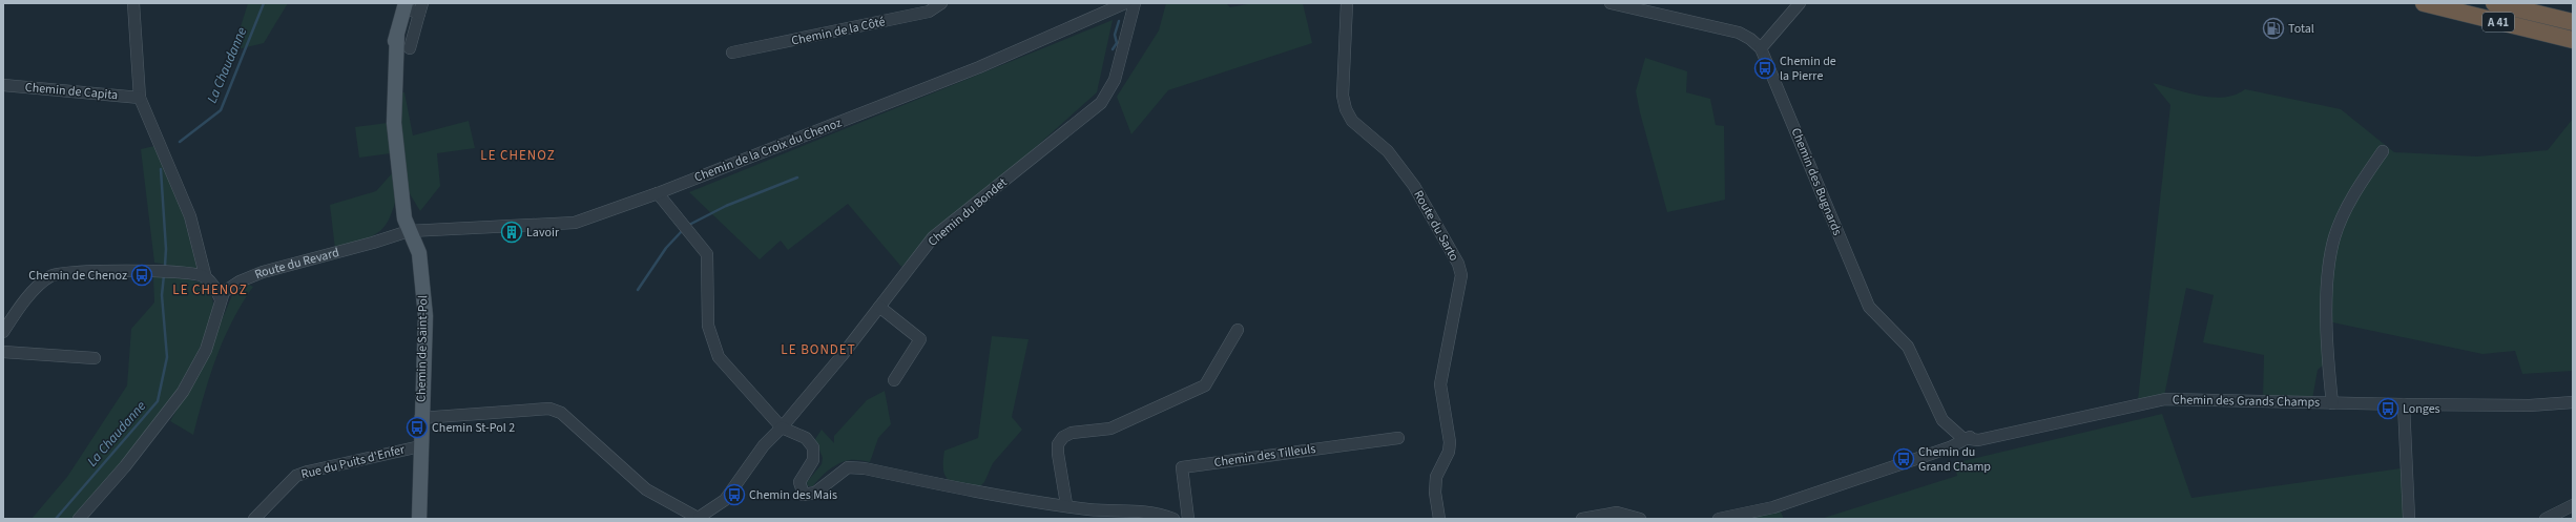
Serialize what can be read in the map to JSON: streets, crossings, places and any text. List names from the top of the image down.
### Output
{
  "streets": {
    "highway": ["A 41"],
    "main road": ["Chemin de Saint-Pol"],
    "street": [
      "Chemin de la Côté",
      "Chemin de Capita",
      "Chemin de la Croix du Chenoz",
      "Chemin des Bugnards",
      "Chemin du Bondet",
      "Route du Sarto",
      "Route du Revard",
      "Chemin des Grands Champs",
      "Chemin des Tilleuls",
      "Rue du Puits d'Enfer"
    ]
  },
  "crossings": [
    ["Chemin de la Croix du Chenoz", "Chemin du Bondet"],
    ["Chemin de la Croix du Chenoz", "Route du Revard"],
    ["Chemin de la Croix du Chenoz", "Chemin de Saint-Pol"],
    ["Chemin des Bugnards", "Chemin des Grands Champs"],
    ["Route du Revard", "Chemin de Saint-Pol"],
    ["Chemin de Saint-Pol", "Rue du Puits d'Enfer"]
  ],
  "districts": ["LE CHENOZ", "LE CHENOZ", "LE BONDET"],
  "water": ["La Chaudanne"],
  "places": {
    "fuel station": ["Total"],
    "bus stop": [
      "Chemin de la Pierre",
      "Chemin de Chenoz",
      "Longes",
      "Chemin St-Pol 2",
      "Chemin du Grand Champ",
      "Chemin des Mais"
    ],
    "building": ["Lavoir"]
  }
}
